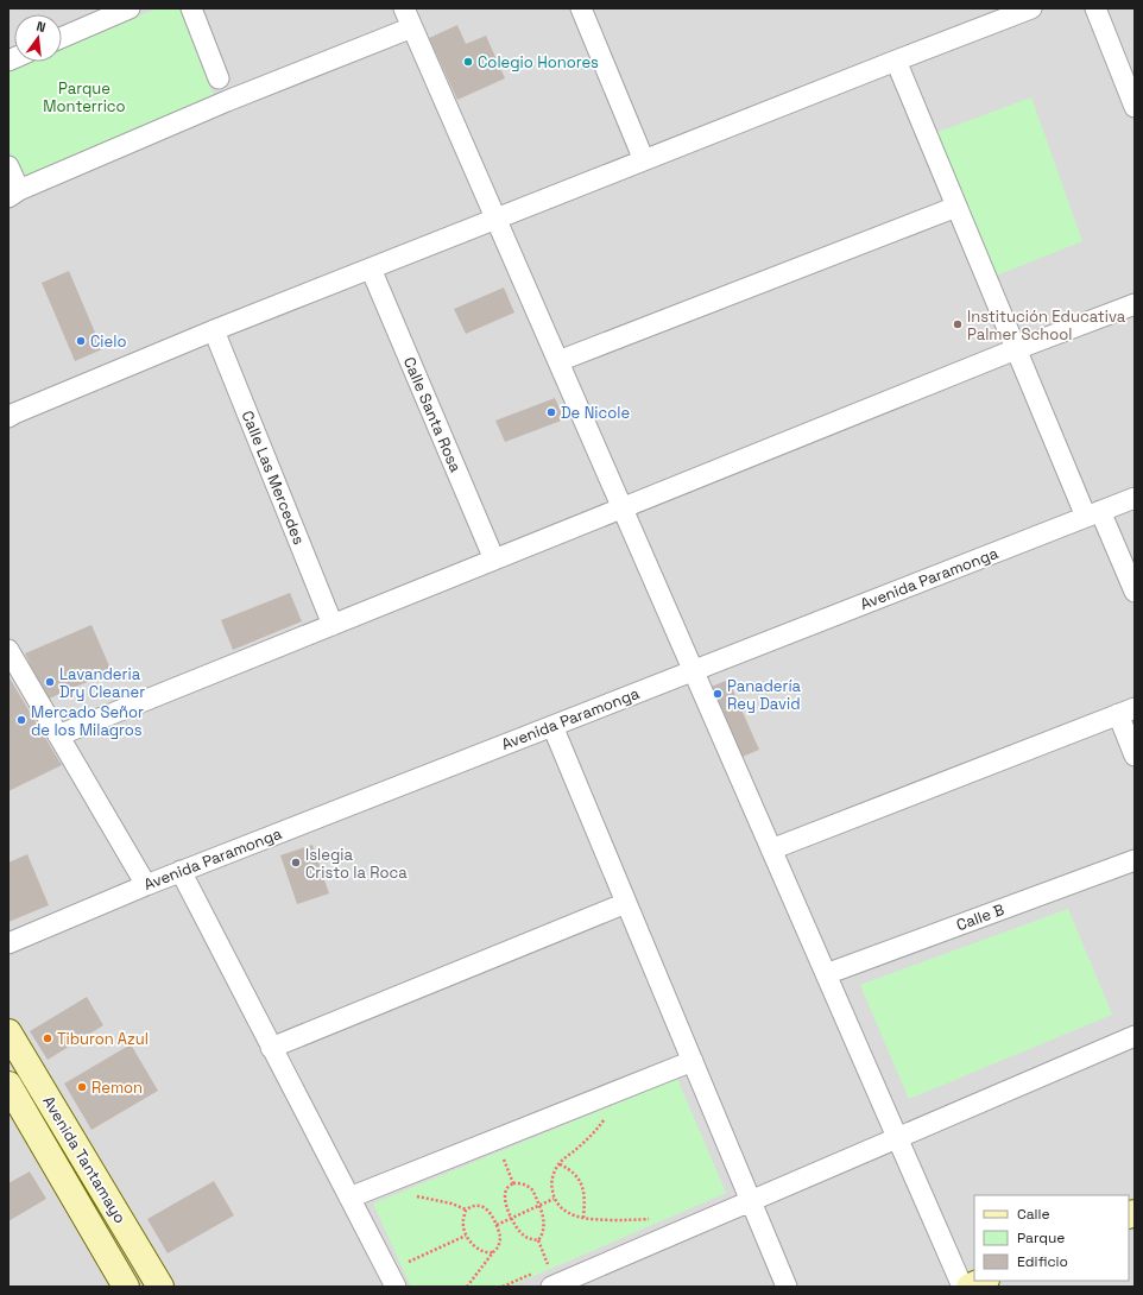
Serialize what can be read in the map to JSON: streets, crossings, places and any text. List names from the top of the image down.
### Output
{
  "streets": {
    "street": [
      "Calle Santa Rosa",
      "Calle Las Mercedes",
      "Avenida Paramonga",
      "Calle B",
      "Avenida Tantamayo"
    ]
  },
  "parks": ["Parque Monterrico"],
  "places": [
    "Colegio Honores",
    "Institución Educativa Palmer School",
    "Cielo",
    "De Nicole",
    "Lavanderia Dry Cleaner",
    "Panadería Rey David",
    "Mercado Señor de los Milagros",
    "Islegia Cristo la Roca",
    "Tiburon Azul",
    "Remon"
  ],
  "legend": ["Calle", "Parque", "Edificio"],
  "north": "top"
}
